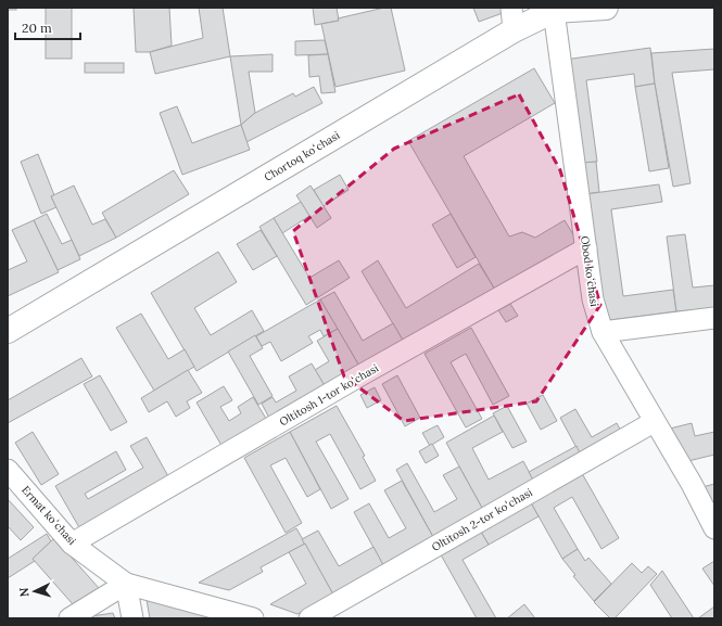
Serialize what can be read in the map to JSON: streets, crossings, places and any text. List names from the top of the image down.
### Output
{
  "streets": {
    "main road": ["Chortoq koʻchasi"],
    "street": [
      "Obod koʻchasi",
      "Oltitosh 1-tor koʻchasi",
      "Ermat koʻchasi",
      "Oltitosh 2-tor koʻchasi"
    ]
  },
  "crossings": [
    ["Chortoq koʻchasi", "Obod koʻchasi"],
    ["Obod koʻchasi", "Oltitosh 1-tor koʻchasi"],
    ["Obod koʻchasi", "Oltitosh 2-tor koʻchasi"],
    ["Oltitosh 1-tor koʻchasi", "Ermat koʻchasi"]
  ],
  "scale_bar": "20 m",
  "north": "left"
}
